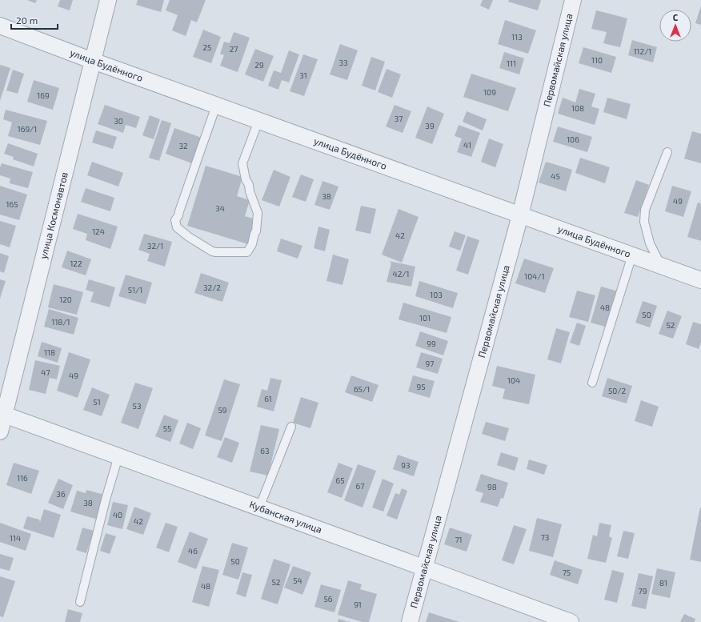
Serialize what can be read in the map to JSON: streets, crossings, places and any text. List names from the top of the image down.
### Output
{
  "streets": {
    "street": [
      "Первомайская улица",
      "улица Будённого",
      "улица Космонавтов",
      "Кубанская улица"
    ]
  },
  "crossings": [
    ["Первомайская улица", "улица Будённого"],
    ["Первомайская улица", "Кубанская улица"],
    ["улица Будённого", "улица Космонавтов"],
    ["улица Космонавтов", "Кубанская улица"]
  ],
  "house_numbers": [
    "113",
    "25",
    "27",
    "112/1",
    "110",
    "33",
    "111",
    "29",
    "31",
    "109",
    "169",
    "108",
    "37",
    "30",
    "39",
    "169/1",
    "106",
    "41",
    "32",
    "45",
    "38",
    "49",
    "165",
    "34",
    "124",
    "42",
    "32/1",
    "122",
    "42/1",
    "104/1",
    "32/2",
    "51/1",
    "103",
    "120",
    "48",
    "50",
    "101",
    "118/1",
    "52",
    "99",
    "118",
    "97",
    "47",
    "49",
    "104",
    "95",
    "65/1",
    "50/2",
    "61",
    "51",
    "53",
    "59",
    "55",
    "63",
    "93",
    "116",
    "65",
    "67",
    "98",
    "36",
    "38",
    "40",
    "42",
    "73",
    "114",
    "71",
    "46",
    "50",
    "75",
    "54",
    "52",
    "81",
    "48",
    "79",
    "56",
    "91"
  ],
  "scale_bar": "20 m",
  "north": "top"
}
